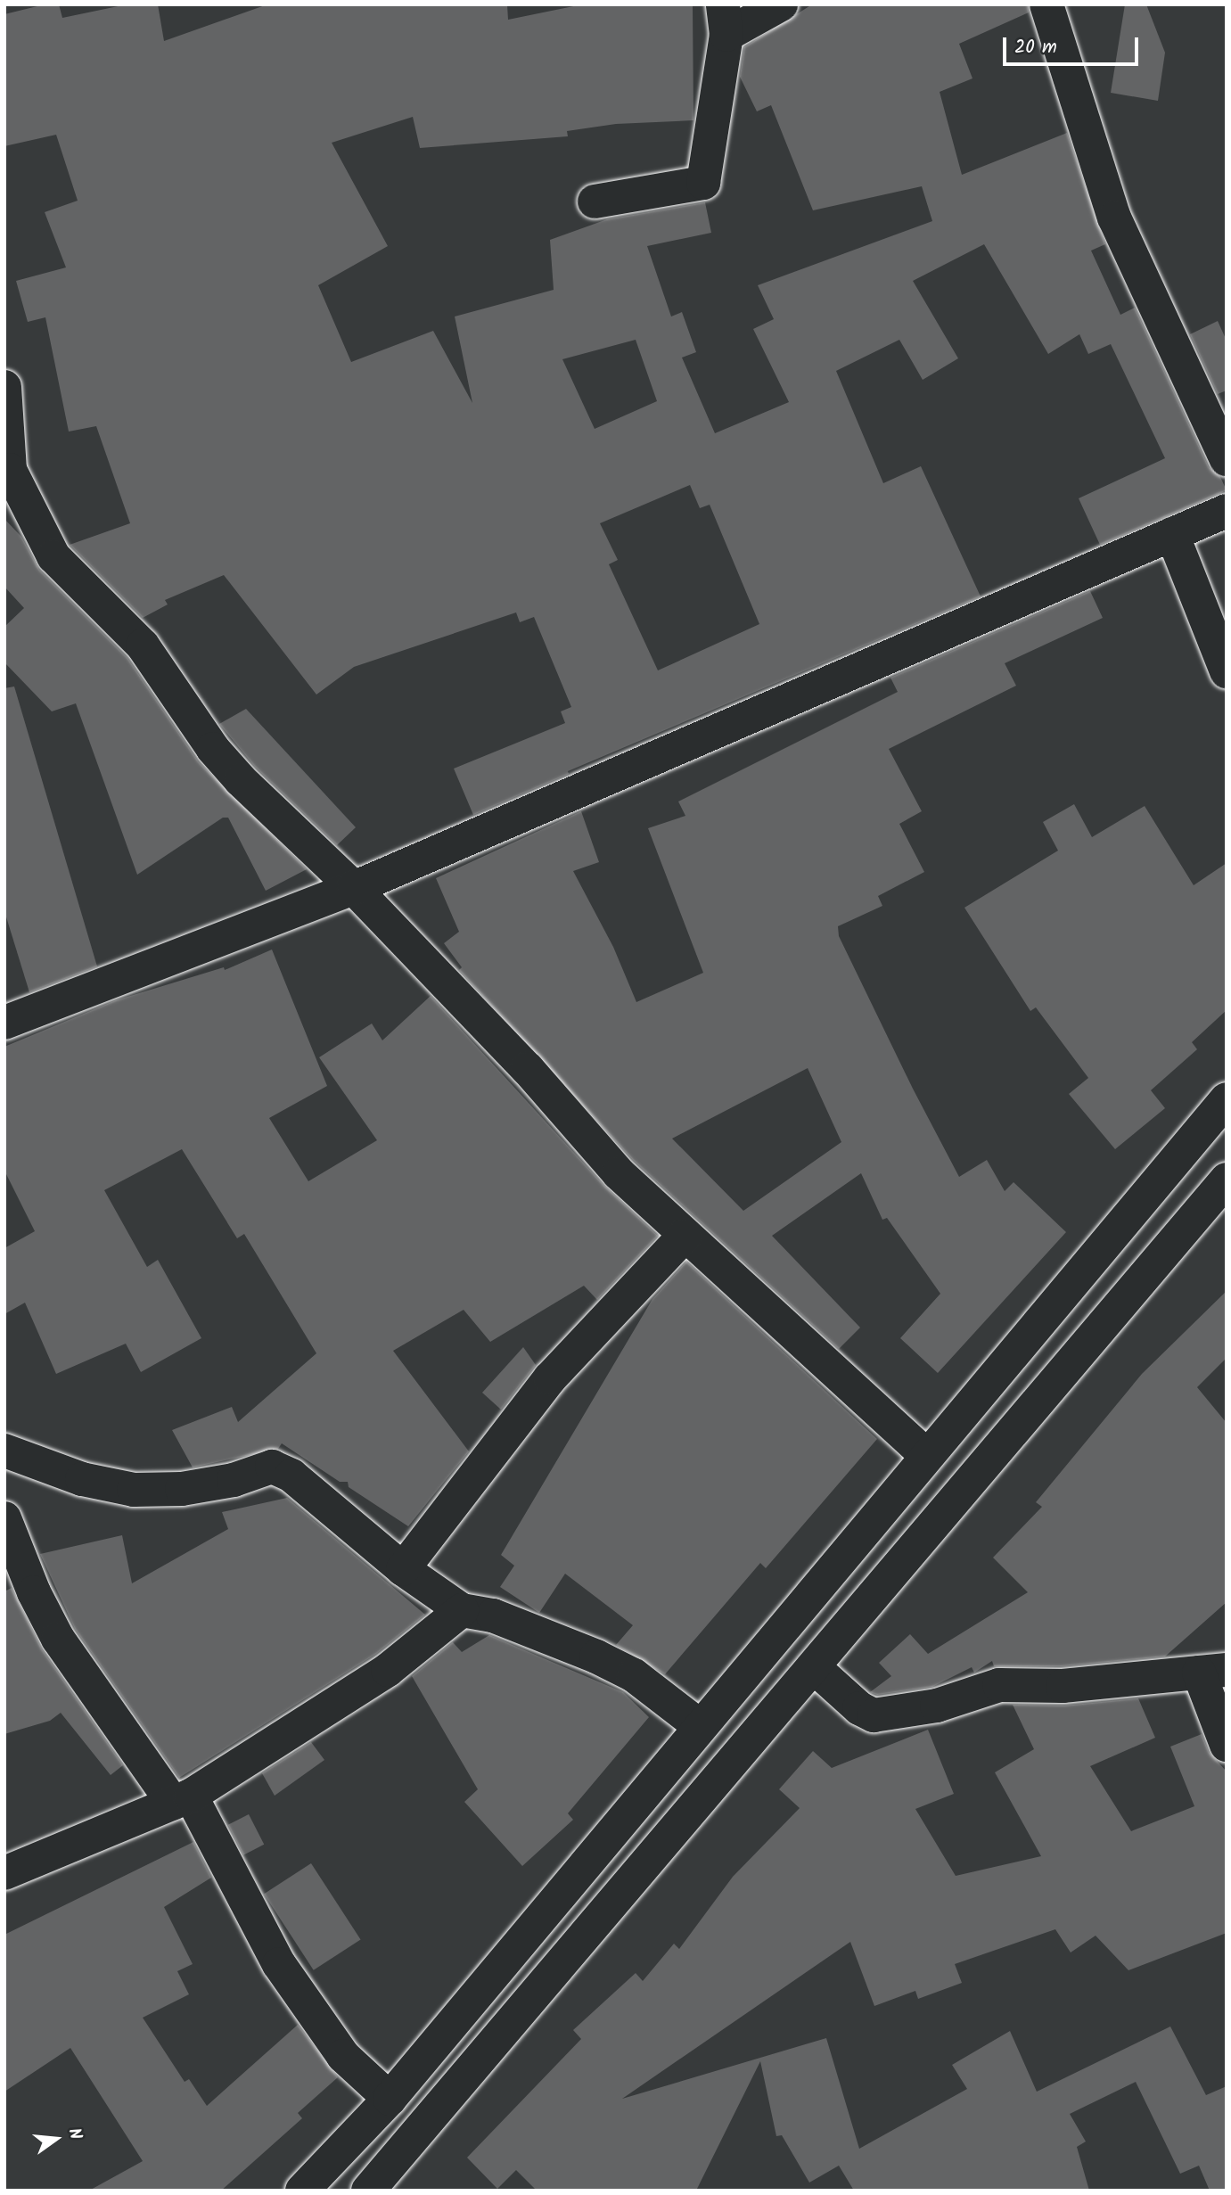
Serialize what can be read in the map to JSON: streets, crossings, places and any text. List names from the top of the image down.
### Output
{
  "scale_bar": "20 m",
  "north": "right"
}
